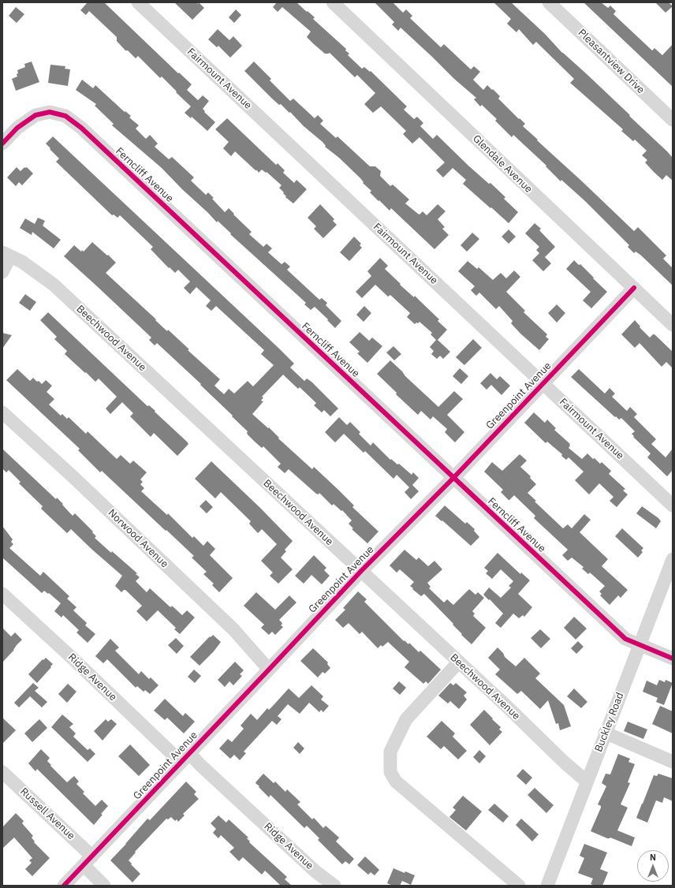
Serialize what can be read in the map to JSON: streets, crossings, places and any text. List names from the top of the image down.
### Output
{
  "streets": {
    "street": [
      "Pleasantview Drive",
      "Fairmount Avenue",
      "Glendale Avenue",
      "Ferncliff Avenue",
      "Beechwood Avenue",
      "Greenpoint Avenue",
      "Norwood Avenue",
      "Ridge Avenue",
      "Buckley Road",
      "Russell Avenue"
    ]
  },
  "crossings": [
    ["Fairmount Avenue", "Greenpoint Avenue"],
    ["Glendale Avenue", "Greenpoint Avenue"],
    ["Ferncliff Avenue", "Greenpoint Avenue"],
    ["Ferncliff Avenue", "Buckley Road"],
    ["Beechwood Avenue", "Greenpoint Avenue"],
    ["Beechwood Avenue", "Buckley Road"],
    ["Greenpoint Avenue", "Norwood Avenue"],
    ["Greenpoint Avenue", "Ridge Avenue"],
    ["Greenpoint Avenue", "Russell Avenue"]
  ],
  "north": "top"
}
